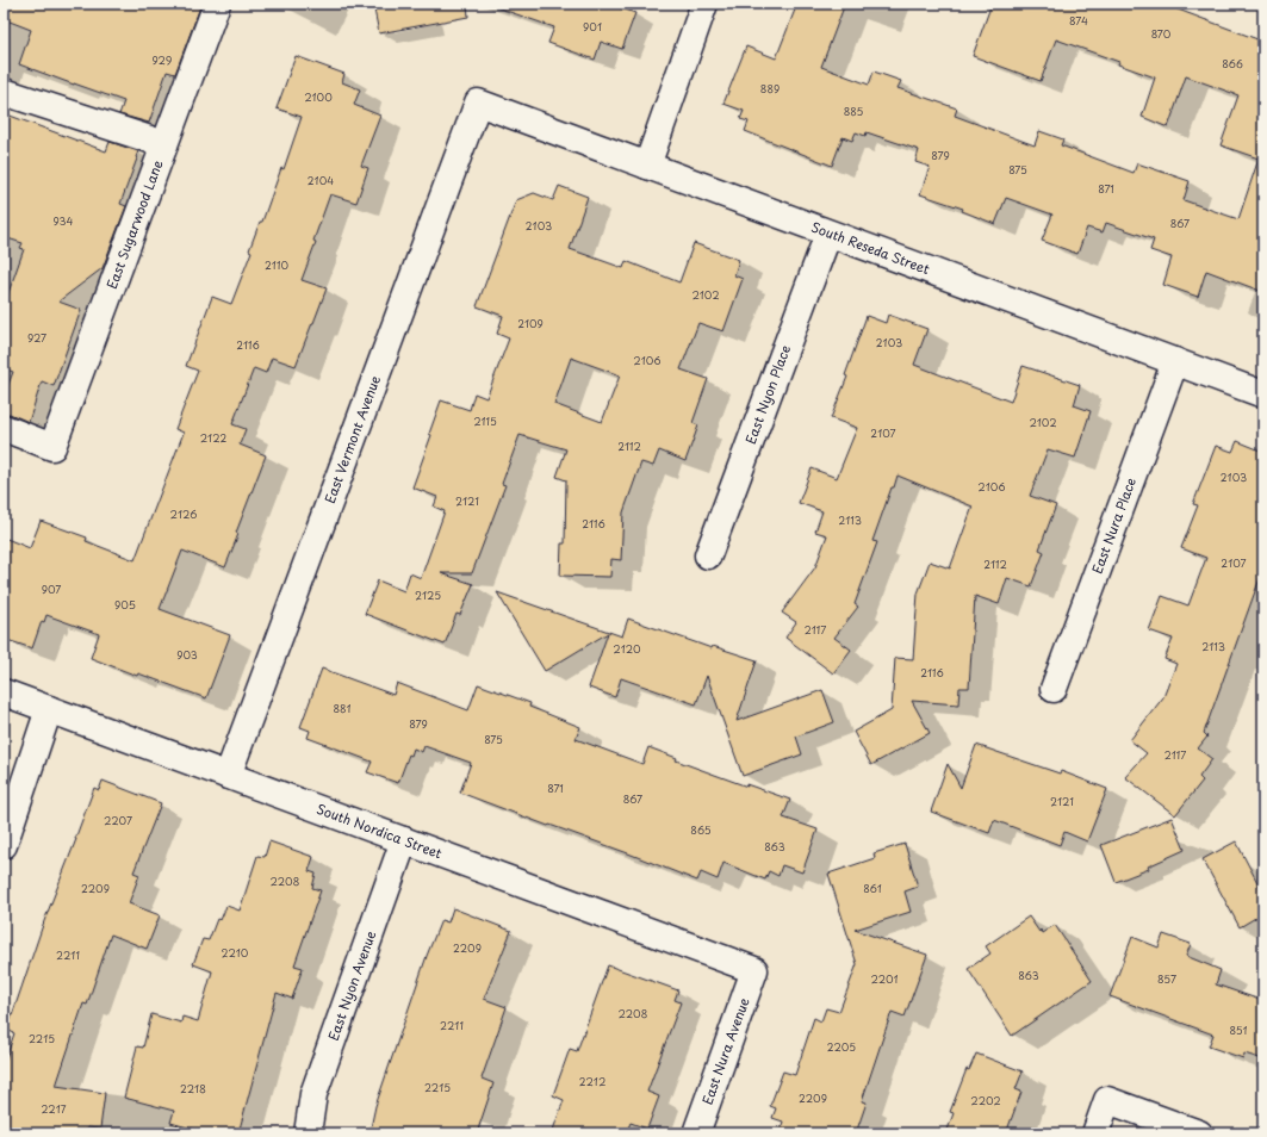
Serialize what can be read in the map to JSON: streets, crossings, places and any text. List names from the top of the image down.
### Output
{
  "streets": {
    "street": [
      "East Sugarwood Lane",
      "South Reseda Street",
      "East Nyon Place",
      "East Vermont Avenue",
      "East Nura Place",
      "South Nordica Street",
      "East Nyon Avenue",
      "East Nura Avenue"
    ]
  },
  "crossings": [
    ["South Reseda Street", "East Nyon Place"],
    ["South Reseda Street", "East Vermont Avenue"],
    ["South Reseda Street", "East Nura Place"],
    ["East Vermont Avenue", "South Nordica Street"],
    ["South Nordica Street", "East Nyon Avenue"],
    ["South Nordica Street", "East Nura Avenue"]
  ],
  "house_numbers": [
    "874",
    "901",
    "870",
    "929",
    "866",
    "889",
    "2100",
    "885",
    "879",
    "875",
    "2104",
    "871",
    "934",
    "867",
    "2103",
    "2110",
    "2102",
    "2109",
    "927",
    "2103",
    "2116",
    "2106",
    "2115",
    "2102",
    "2107",
    "2122",
    "2112",
    "2103",
    "2106",
    "2121",
    "2126",
    "2113",
    "2116",
    "2107",
    "2112",
    "907",
    "2125",
    "905",
    "2117",
    "2113",
    "2120",
    "903",
    "2116",
    "881",
    "879",
    "875",
    "2117",
    "871",
    "867",
    "2121",
    "2207",
    "865",
    "863",
    "2208",
    "2209",
    "861",
    "2209",
    "2210",
    "2211",
    "863",
    "2201",
    "857",
    "2208",
    "2211",
    "851",
    "2215",
    "2205",
    "2212",
    "2215",
    "2218",
    "2209",
    "2202",
    "2217"
  ]
}
